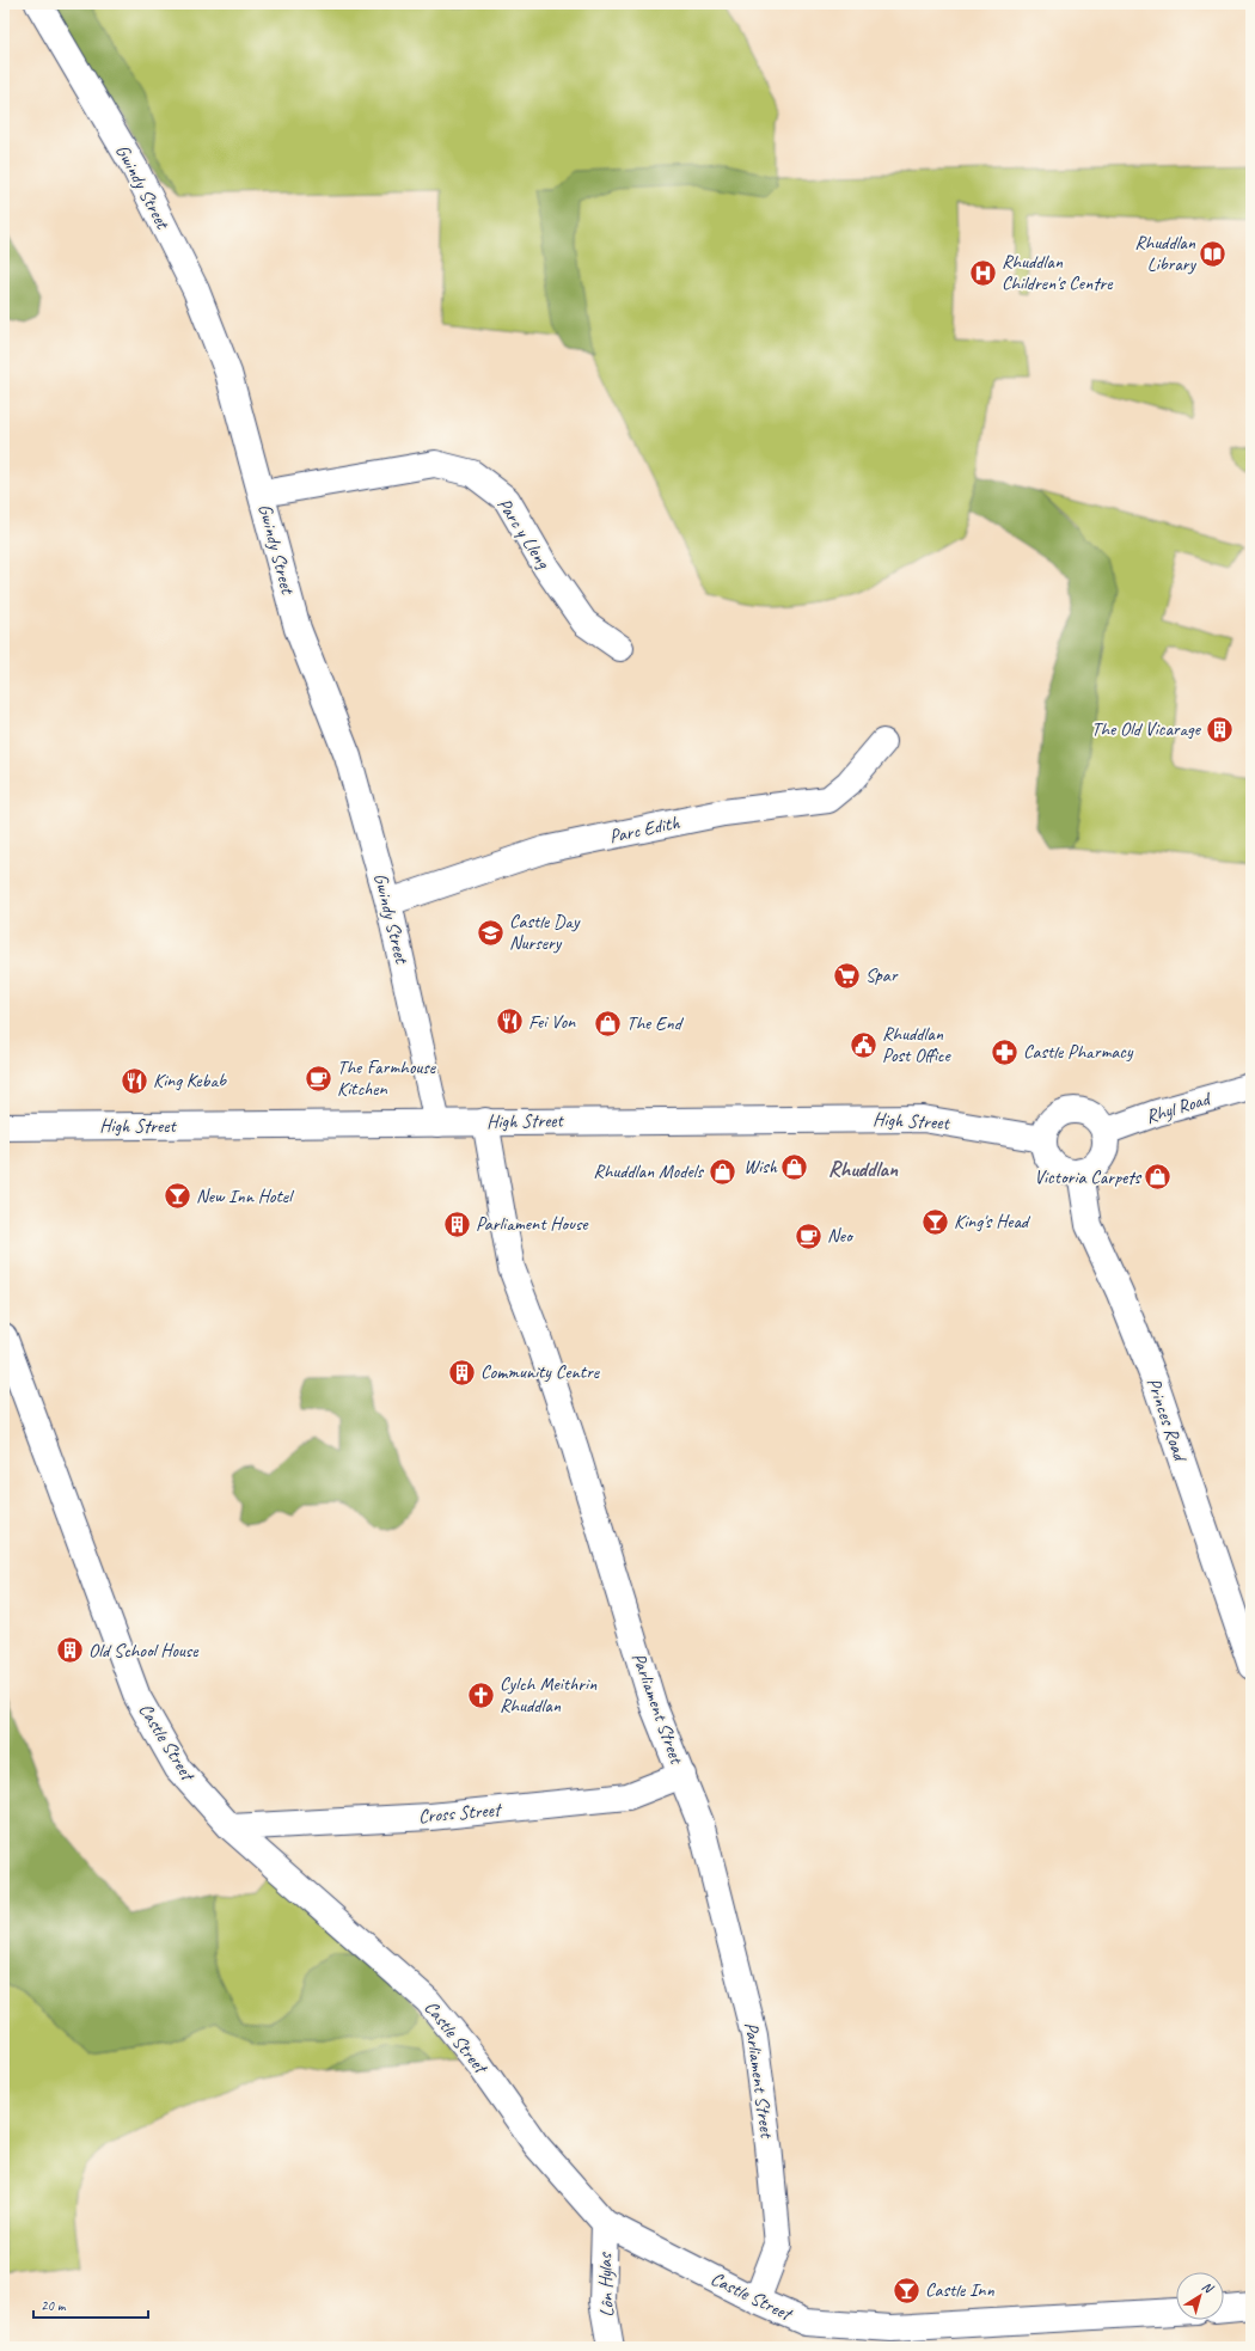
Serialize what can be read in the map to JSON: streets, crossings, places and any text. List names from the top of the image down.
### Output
{
  "streets": {
    "street": [
      "Gwindy Street",
      "Parc y Lleng",
      "Parc Edith",
      "Rhyl Road",
      "High Street",
      "Princes Road",
      "Parliament Street",
      "Castle Street",
      "Cross Street",
      "Lôn Hylas"
    ]
  },
  "crossings": [
    ["Gwindy Street", "Parc y Lleng"],
    ["Gwindy Street", "Parc Edith"],
    ["Gwindy Street", "High Street"],
    ["Rhyl Road", "High Street"],
    ["Rhyl Road", "Princes Road"],
    ["High Street", "Princes Road"],
    ["High Street", "Parliament Street"],
    ["Parliament Street", "Castle Street"],
    ["Parliament Street", "Cross Street"],
    ["Castle Street", "Cross Street"],
    ["Castle Street", "Lôn Hylas"]
  ],
  "districts": ["Rhuddlan"],
  "places": {
    "library": ["Rhuddlan Library"],
    "hospital": ["Rhuddlan Children's Centre"],
    "building": [
      "The Old Vicarage",
      "Parliament House",
      "Community Centre",
      "Old School House"
    ],
    "school or university": ["Castle Day Nursery"],
    "supermarket": ["Spar"],
    "restaurant": ["Fei Von", "King Kebab"],
    "shop": [
      "The End",
      "Wish",
      "Rhuddlan Models",
      "Victoria Carpets"
    ],
    "public building": ["Rhuddlan Post Office"],
    "pharmacy": ["Castle Pharmacy"],
    "cafe": ["The Farmhouse Kitchen", "Neo"],
    "bar": ["New Inn Hotel", "King's Head", "Castle Inn"],
    "church": ["Cylch Meithrin Rhuddlan"]
  },
  "scale_bar": "20 m",
  "north": "top right"
}
